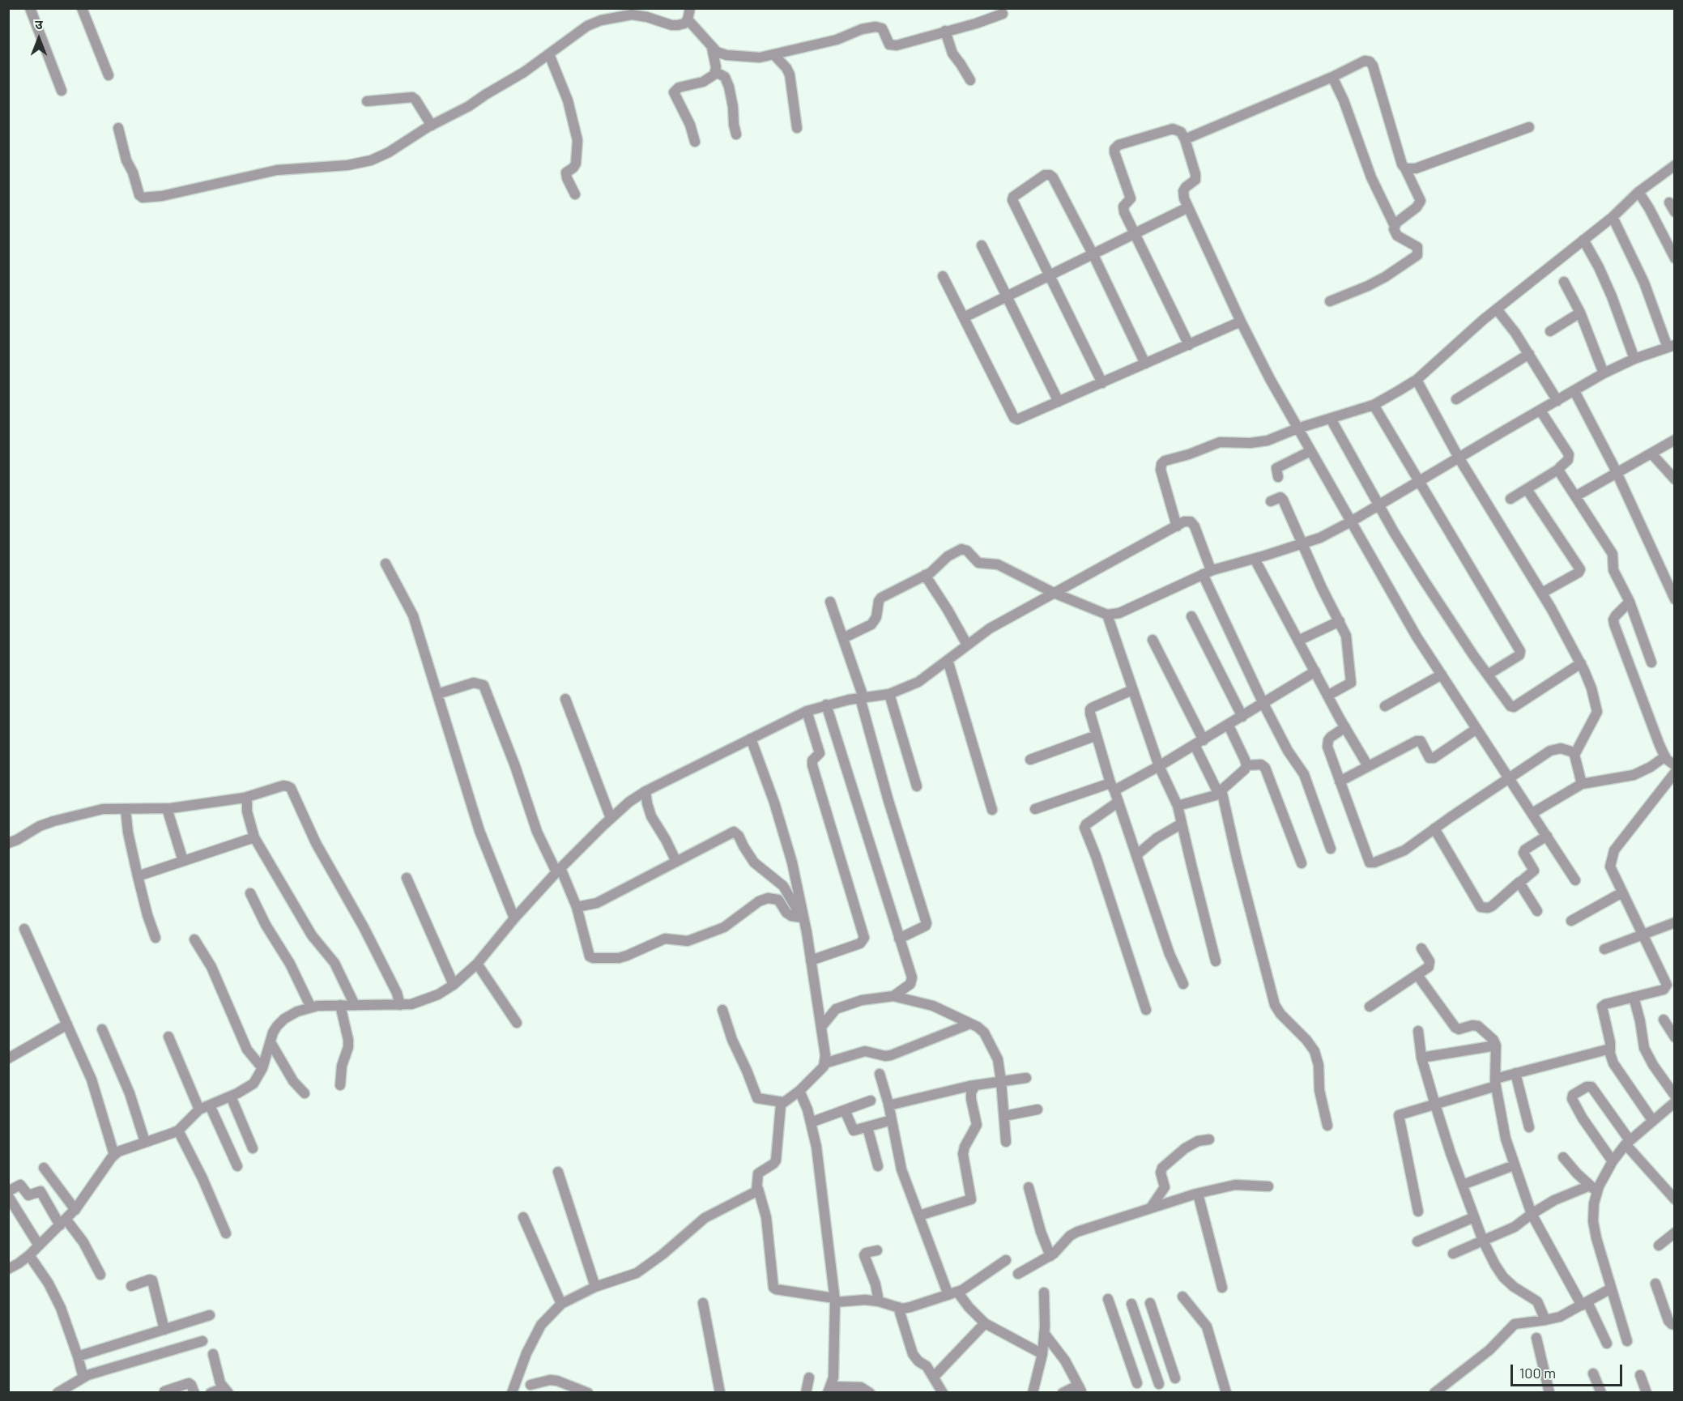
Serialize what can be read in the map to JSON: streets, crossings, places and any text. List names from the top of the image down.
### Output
{
  "scale_bar": "100 m",
  "north": "top"
}
